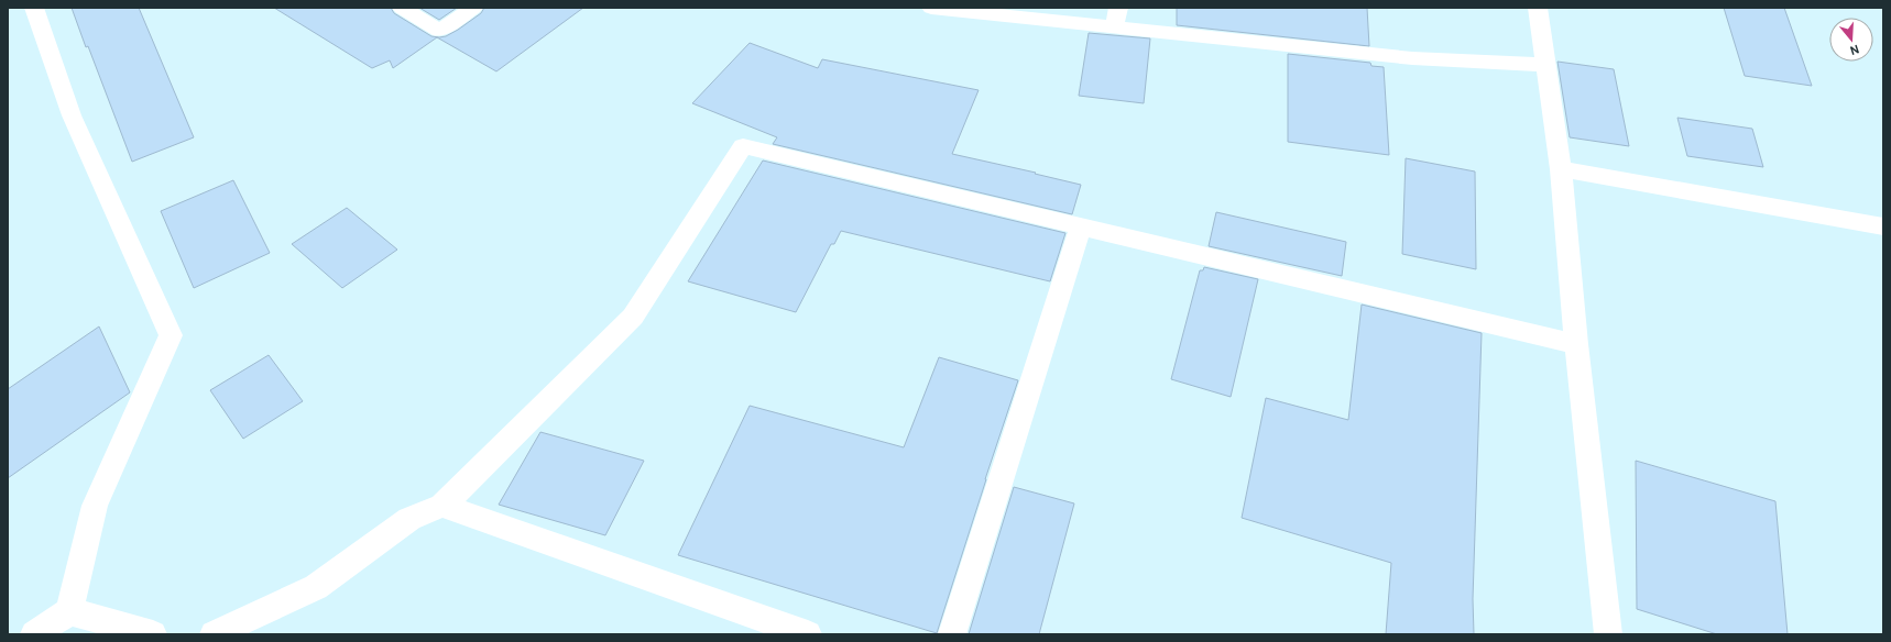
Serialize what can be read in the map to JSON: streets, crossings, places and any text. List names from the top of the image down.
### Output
{
  "north": "bottom"
}
